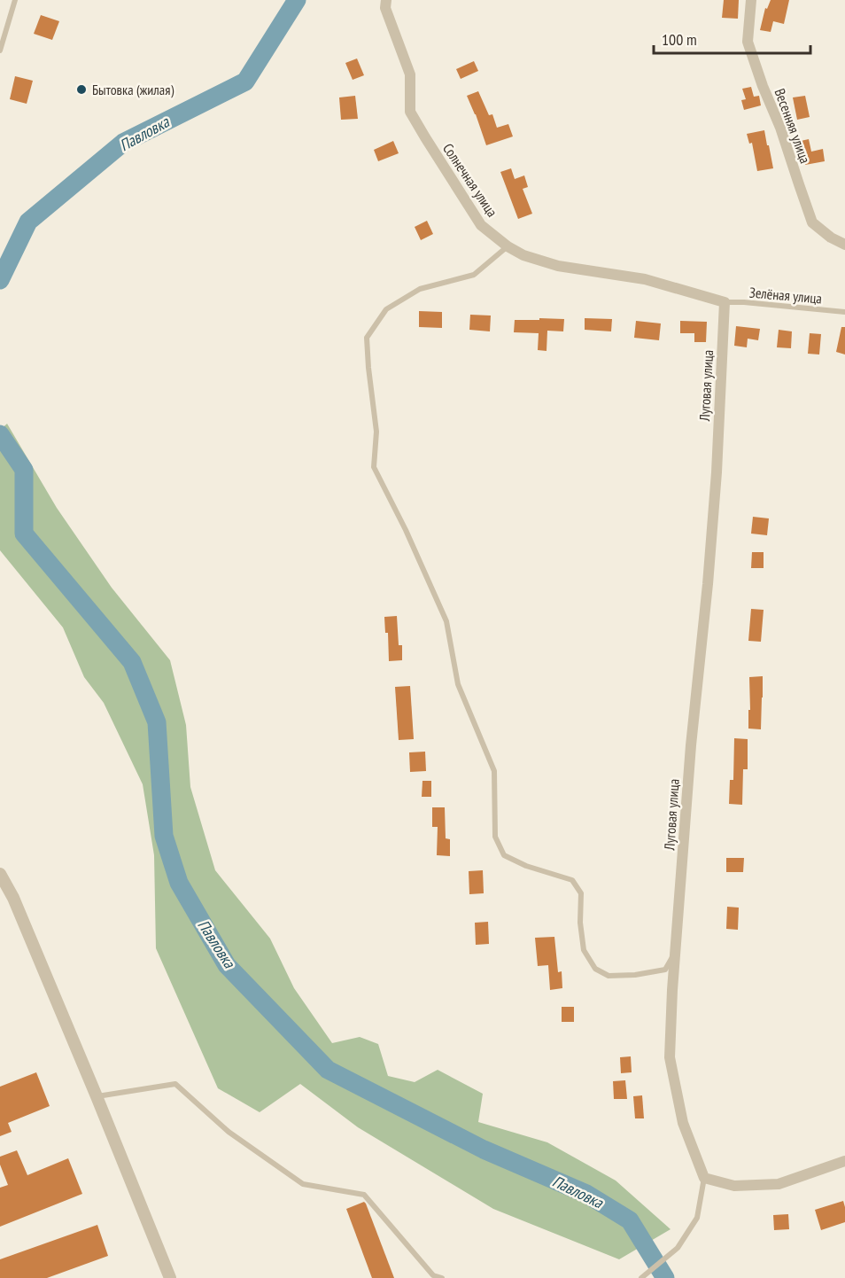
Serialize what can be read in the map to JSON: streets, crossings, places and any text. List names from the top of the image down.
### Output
{
  "streets": {
    "street": ["Весенняя улица", "Солнечная улица", "Луговая улица"],
    "lane": ["Зелёная улица"]
  },
  "crossings": [
    ["Солнечная улица", "Зелёная улица"],
    ["Солнечная улица", "Луговая улица"],
    ["Зелёная улица", "Луговая улица"]
  ],
  "water": ["Павловка"],
  "places": ["Бытовка (жилая)"],
  "scale_bar": "100 m"
}
